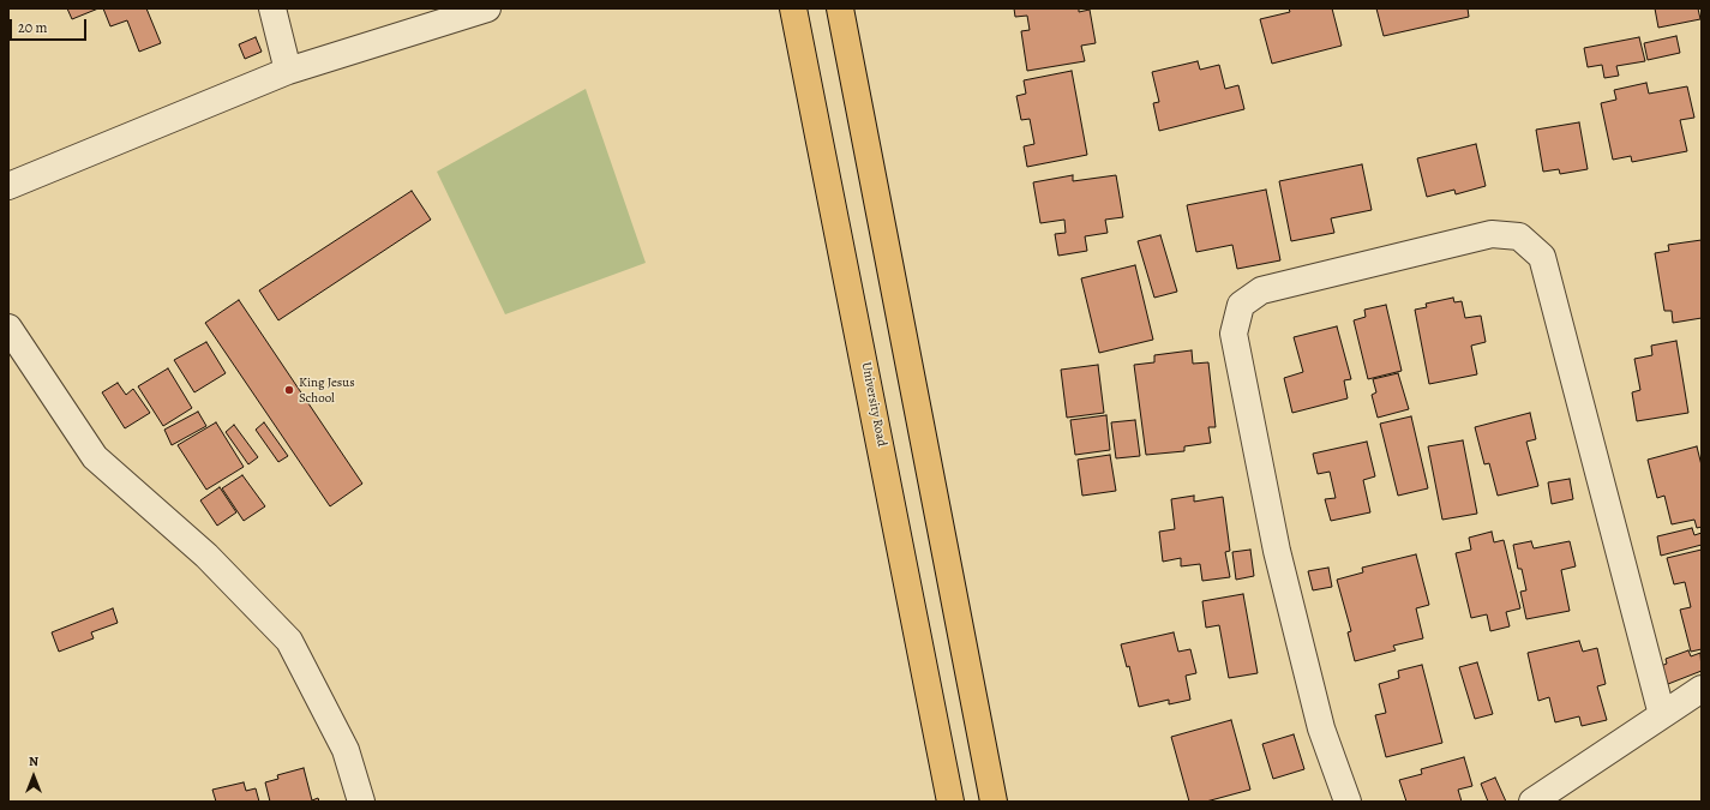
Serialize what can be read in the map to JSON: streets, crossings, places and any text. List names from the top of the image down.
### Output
{
  "streets": {
    "highway": ["University Road"]
  },
  "places": ["King Jesus School"],
  "scale_bar": "20 m",
  "north": "top"
}
